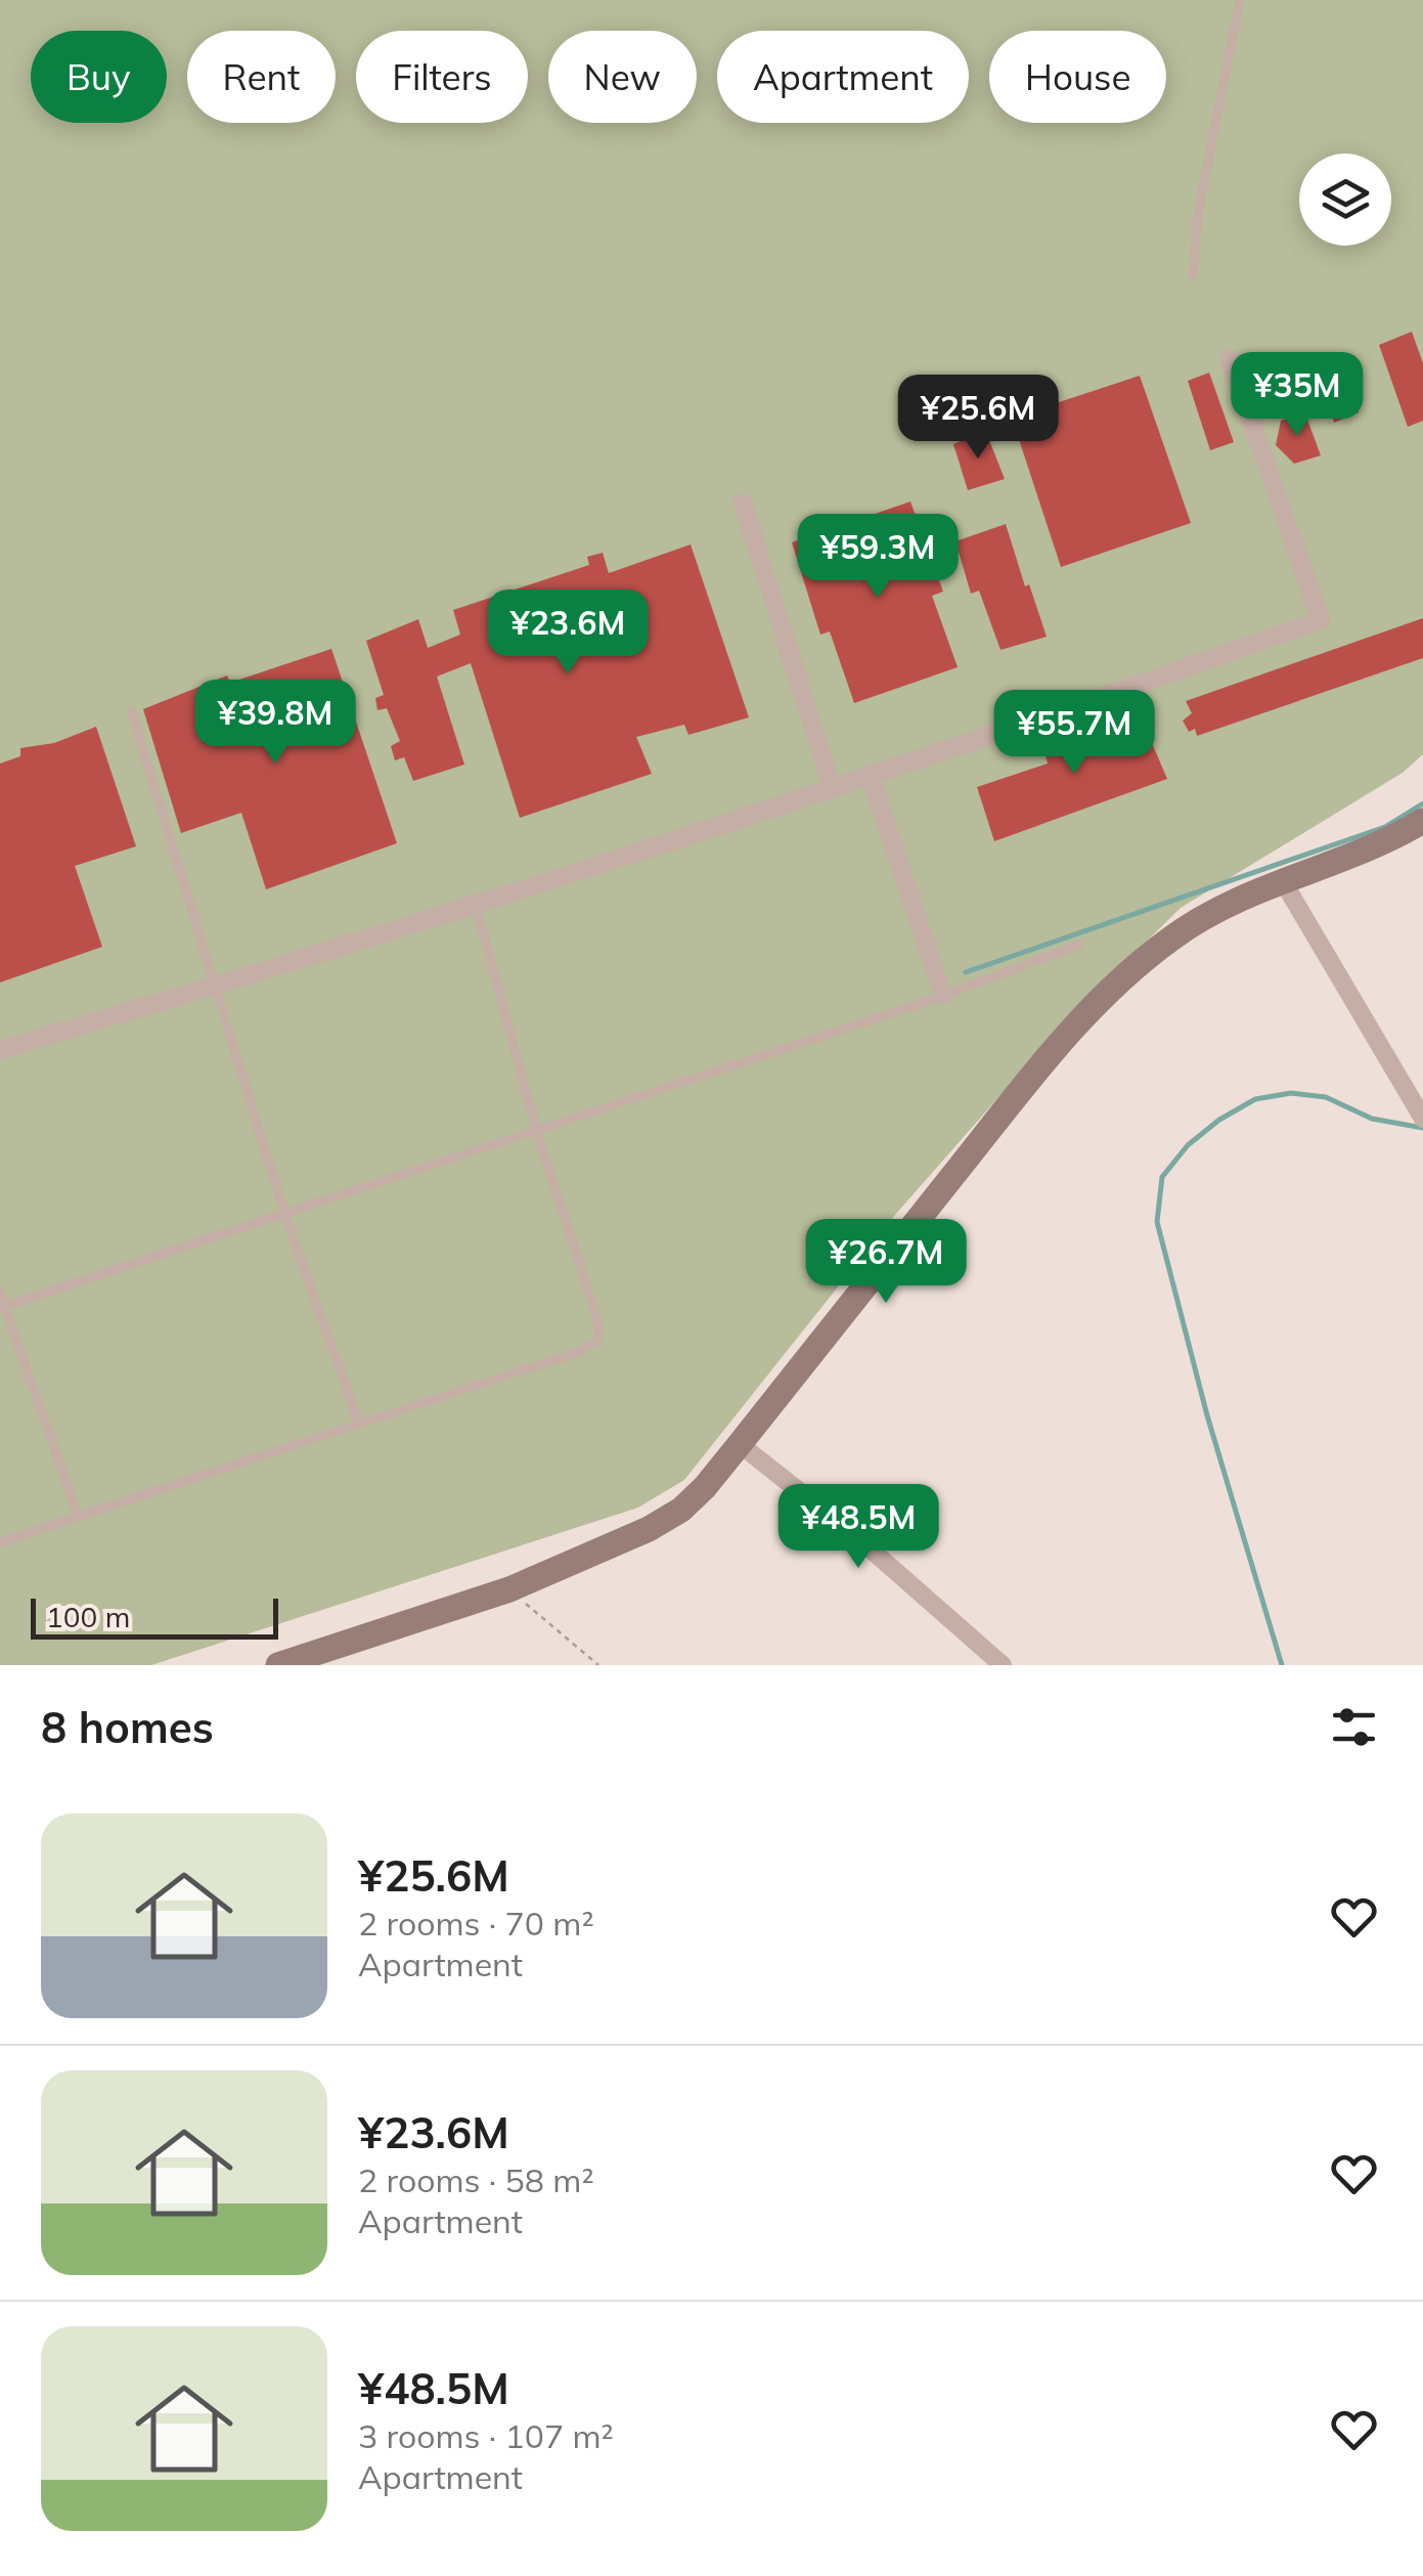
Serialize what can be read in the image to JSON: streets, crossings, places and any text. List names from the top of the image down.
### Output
{
  "scale_bar": "100 m",
  "page": {
    "chip": [
      "Buy",
      "Rent",
      "Filters",
      "New",
      "Apartment",
      "House"
    ],
    "price": [
      "¥35M",
      "¥25.6M",
      "¥59.3M",
      "¥23.6M",
      "¥39.8M",
      "¥55.7M",
      "¥26.7M",
      "¥48.5M"
    ],
    "scale": "100 m",
    "heading": "8 homes",
    "list": [
      {
        "name": "¥25.6M",
        "note": "2 rooms · 70 m² · Apartment"
      },
      {
        "name": "¥23.6M",
        "note": "2 rooms · 58 m² · Apartment"
      },
      {
        "name": "¥48.5M",
        "note": "3 rooms · 107 m² · Apartment"
      }
    ]
  }
}
